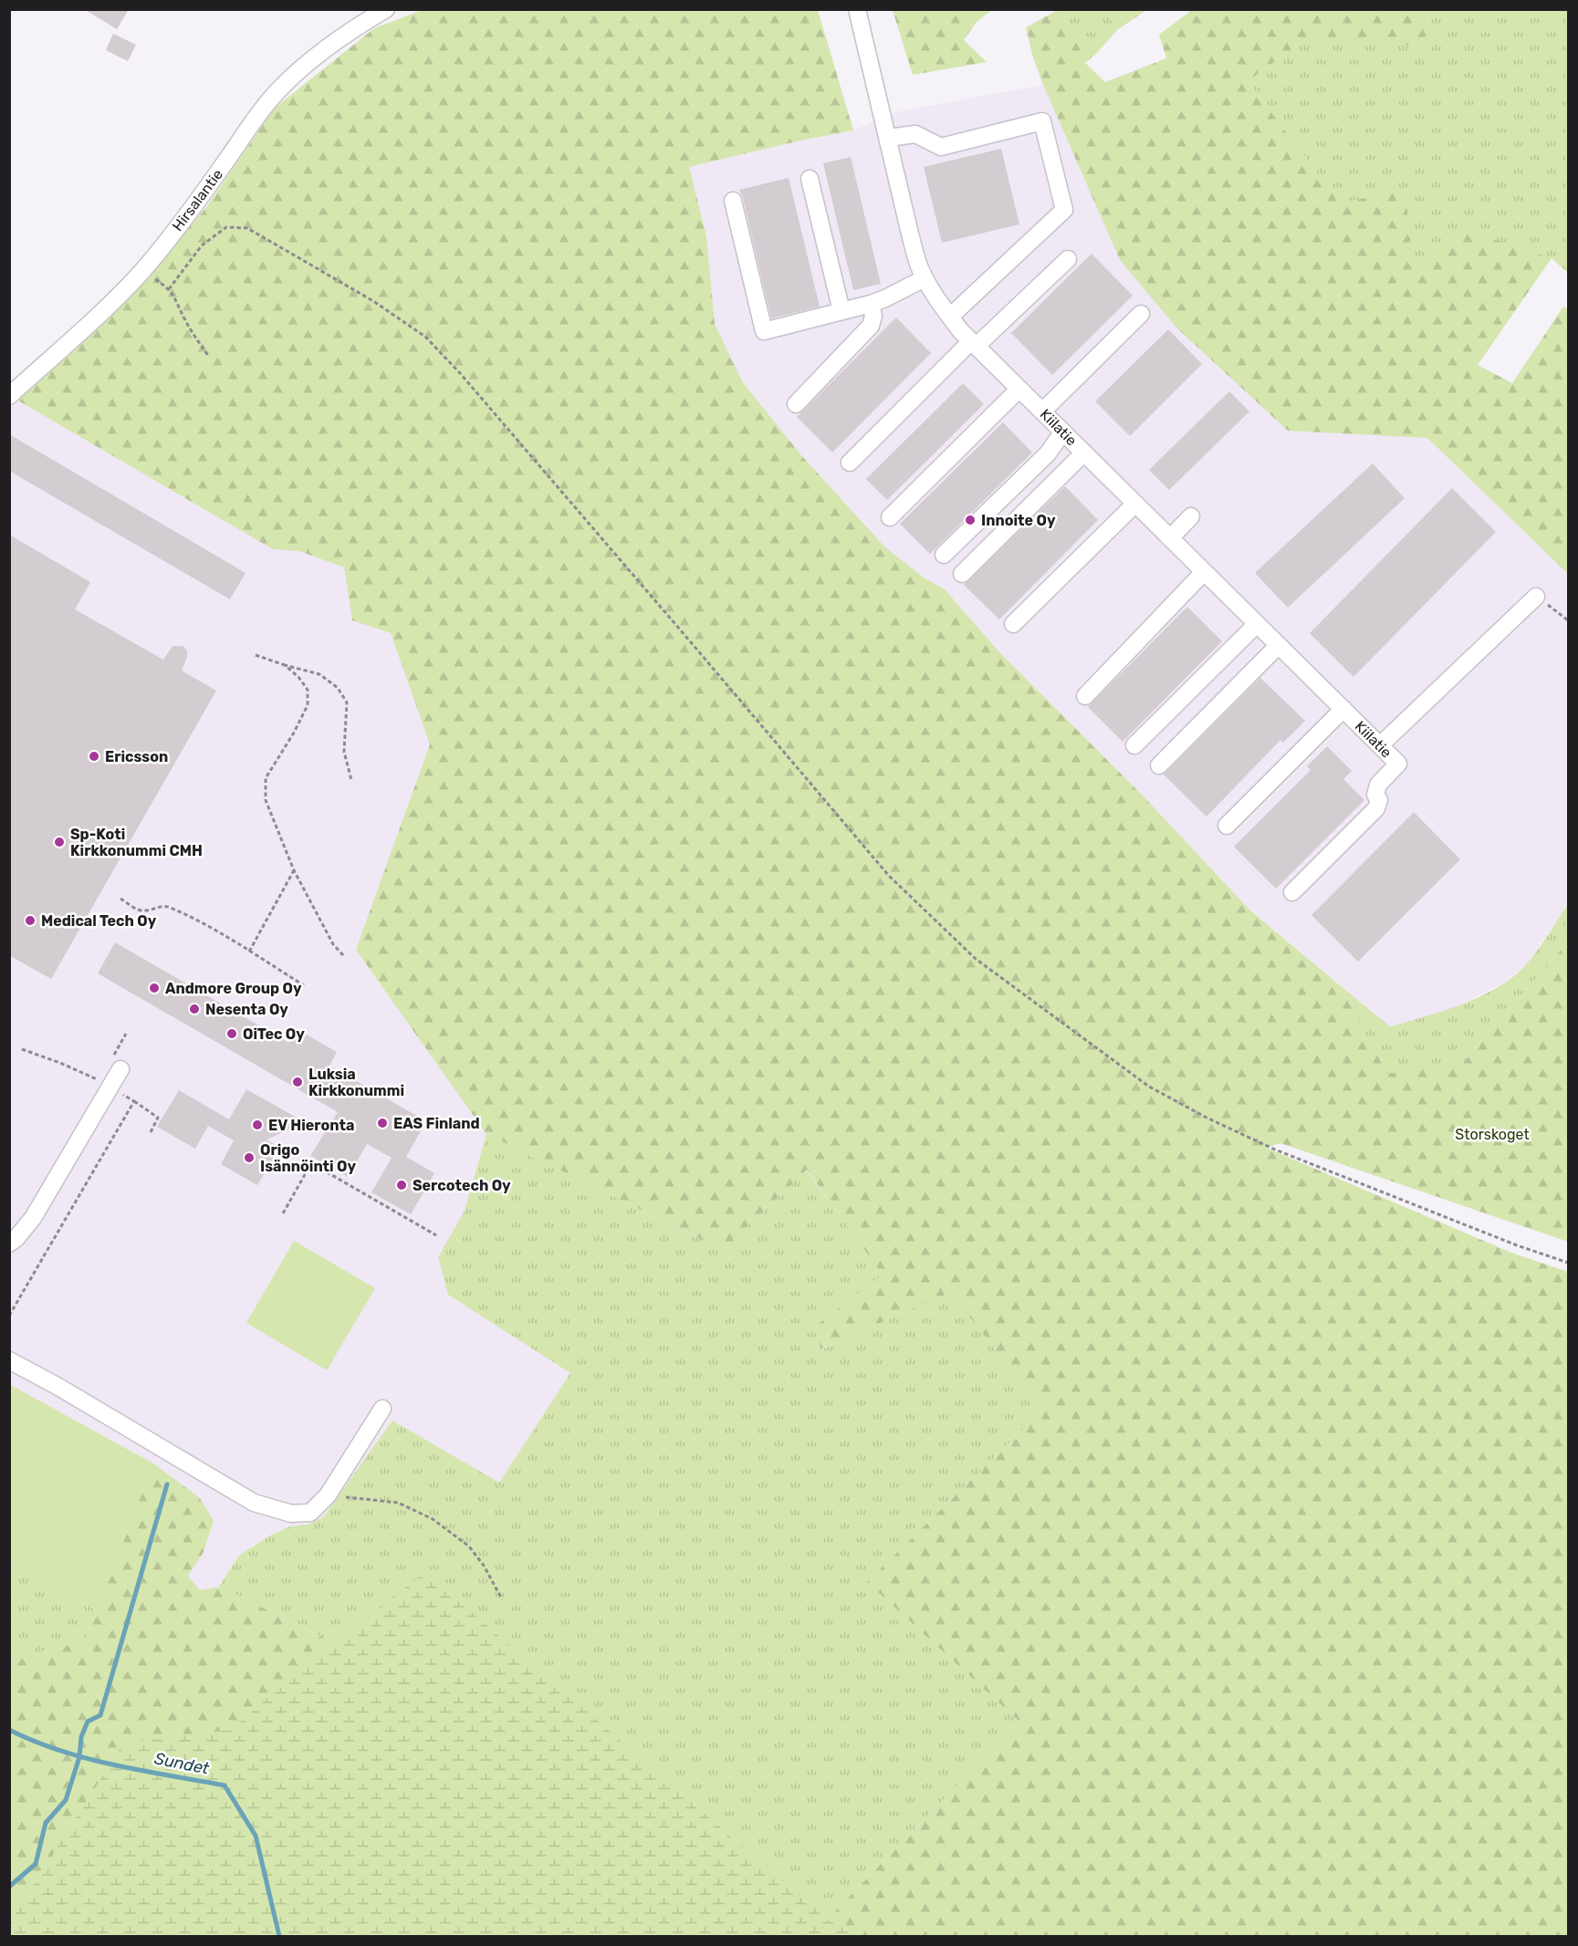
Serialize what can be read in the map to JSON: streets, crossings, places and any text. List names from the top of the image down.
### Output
{
  "streets": {
    "street": ["Hirsalantie", "Kiilatie"]
  },
  "water": ["Sundet"],
  "parks": ["Storskoget"],
  "places": [
    "Innoite Oy",
    "Ericsson",
    "Sp-Koti Kirkkonummi CMH",
    "Medical Tech Oy",
    "Andmore Group Oy",
    "Nesenta Oy",
    "OiTec Oy",
    "Luksia Kirkkonummi",
    "EAS Finland",
    "EV Hieronta",
    "Origo Isännöinti Oy",
    "Sercotech Oy"
  ]
}
